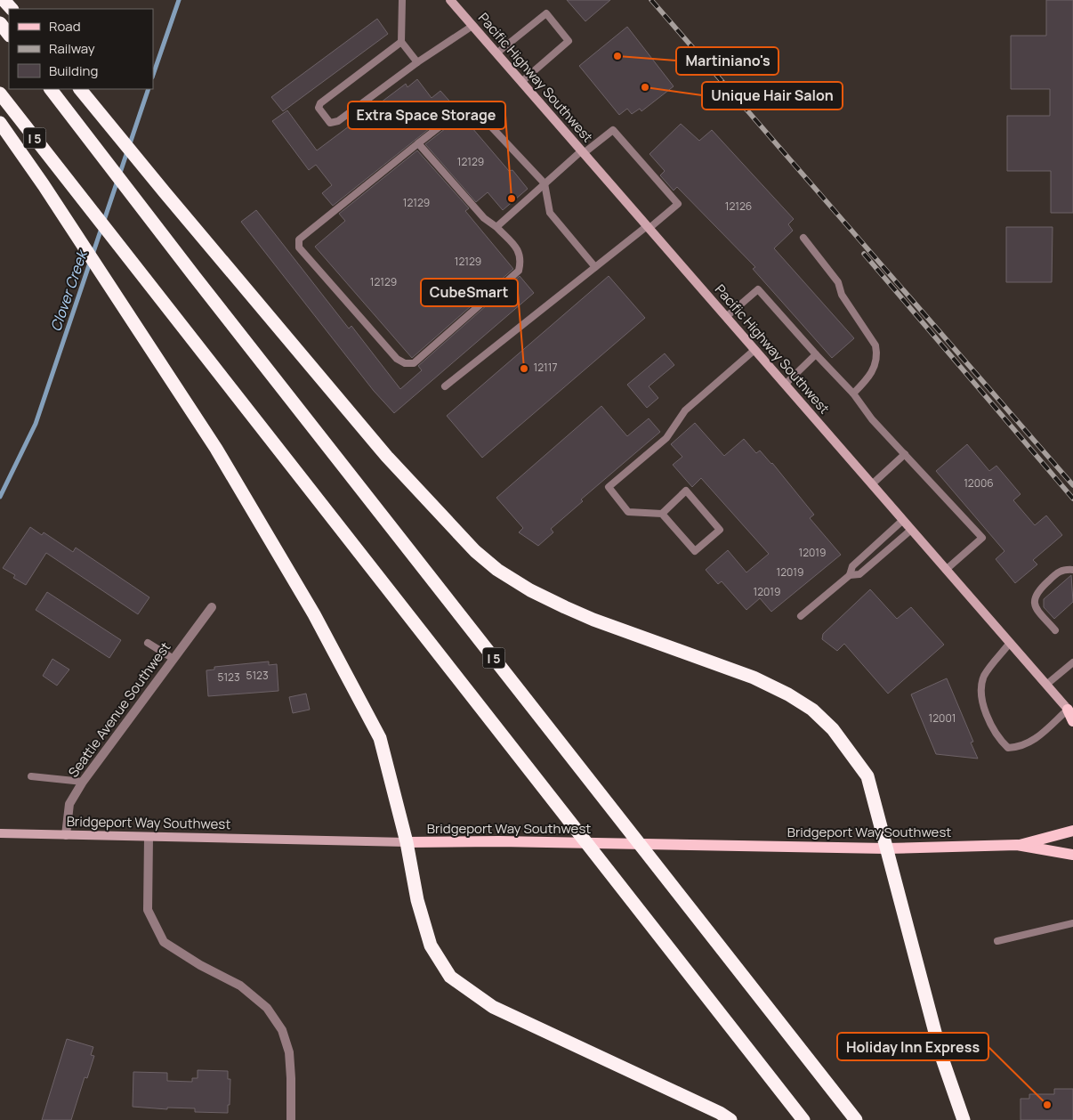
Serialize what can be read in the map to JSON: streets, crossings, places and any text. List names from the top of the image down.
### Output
{
  "streets": {
    "highway": ["I 5"],
    "main road": ["Bridgeport Way Southwest"],
    "street": ["Pacific Highway Southwest", "Seattle Avenue Southwest"]
  },
  "crossings": [
    ["Seattle Avenue Southwest", "Bridgeport Way Southwest"]
  ],
  "water": ["Clover Creek"],
  "places": [
    "Martiniano's",
    "Unique Hair Salon",
    "Extra Space Storage",
    "CubeSmart",
    "Holiday Inn Express"
  ],
  "house_numbers": [
    "12129",
    "12129",
    "12126",
    "12129",
    "12129",
    "12117",
    "12006",
    "12019",
    "12019",
    "12019",
    "5123",
    "5123",
    "12001"
  ],
  "legend": ["Road", "Railway", "Building"]
}
